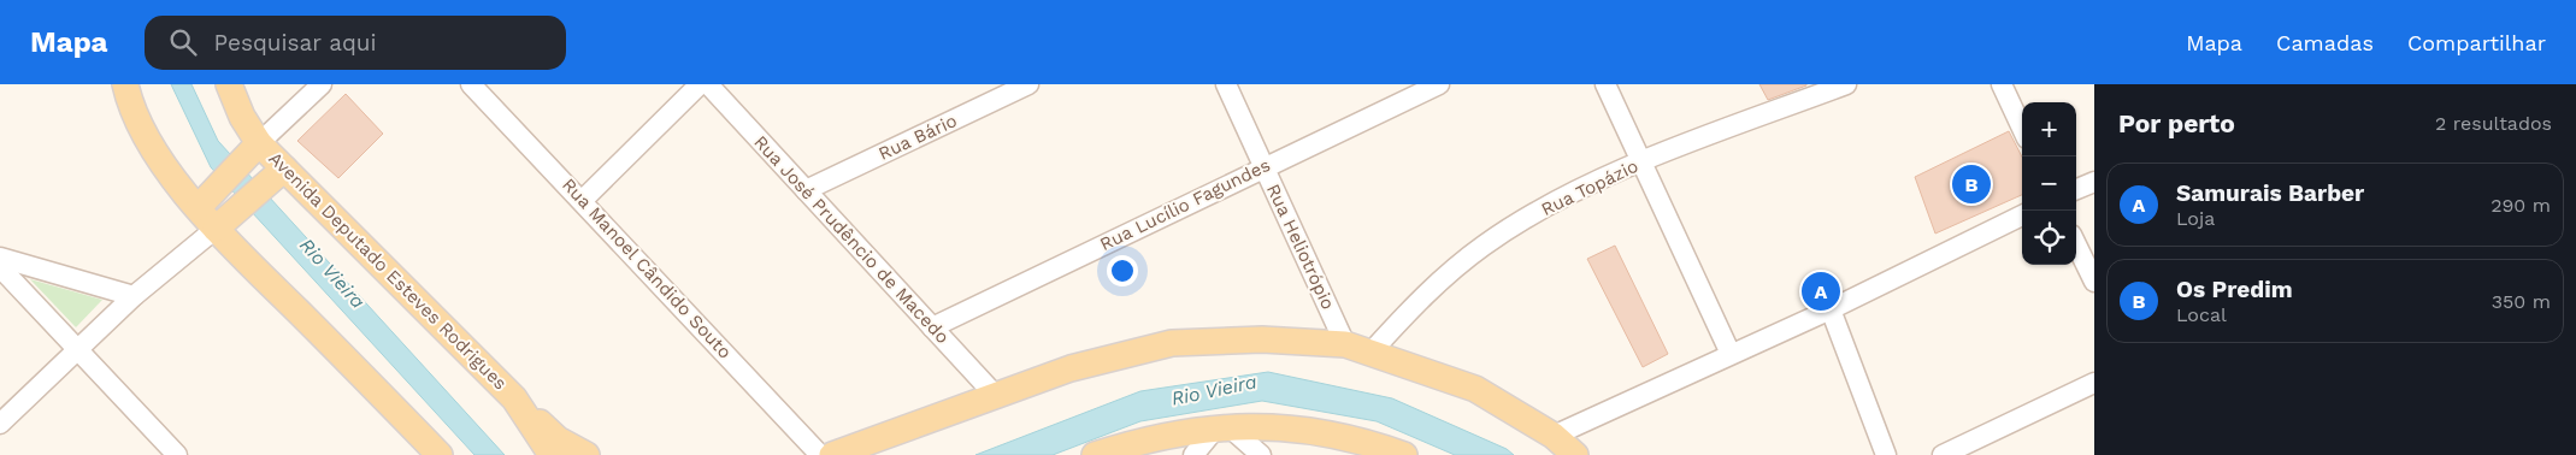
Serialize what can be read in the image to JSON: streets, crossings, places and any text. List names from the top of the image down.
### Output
{
  "streets": {
    "main road": ["Avenida Deputado Esteves Rodrigues"],
    "street": [
      "Rua Bário",
      "Rua Topázio",
      "Rua Lucílio Fagundes",
      "Rua José Prudêncio de Macedo",
      "Rua Heliotrópio",
      "Rua Manoel Cândido Souto"
    ]
  },
  "crossings": [
    ["Rua Bário", "Rua José Prudêncio de Macedo"],
    ["Rua Lucílio Fagundes", "Rua José Prudêncio de Macedo"],
    ["Rua Lucílio Fagundes", "Rua Heliotrópio"]
  ],
  "water": ["Rio Vieira"],
  "page": {
    "header": "Mapa",
    "search": "Pesquisar aqui",
    "nav": ["Mapa", "Camadas", "Compartilhar"],
    "heading": ["Por perto", "2 resultados"],
    "map_buttons": ["+", "−"],
    "pins": ["B", "A"],
    "list": [
      {
        "mark": "A",
        "name": "Samurais Barber",
        "note": "Loja",
        "value": "290 m"
      },
      {
        "mark": "B",
        "name": "Os Predim",
        "note": "Local",
        "value": "350 m"
      }
    ]
  }
}
